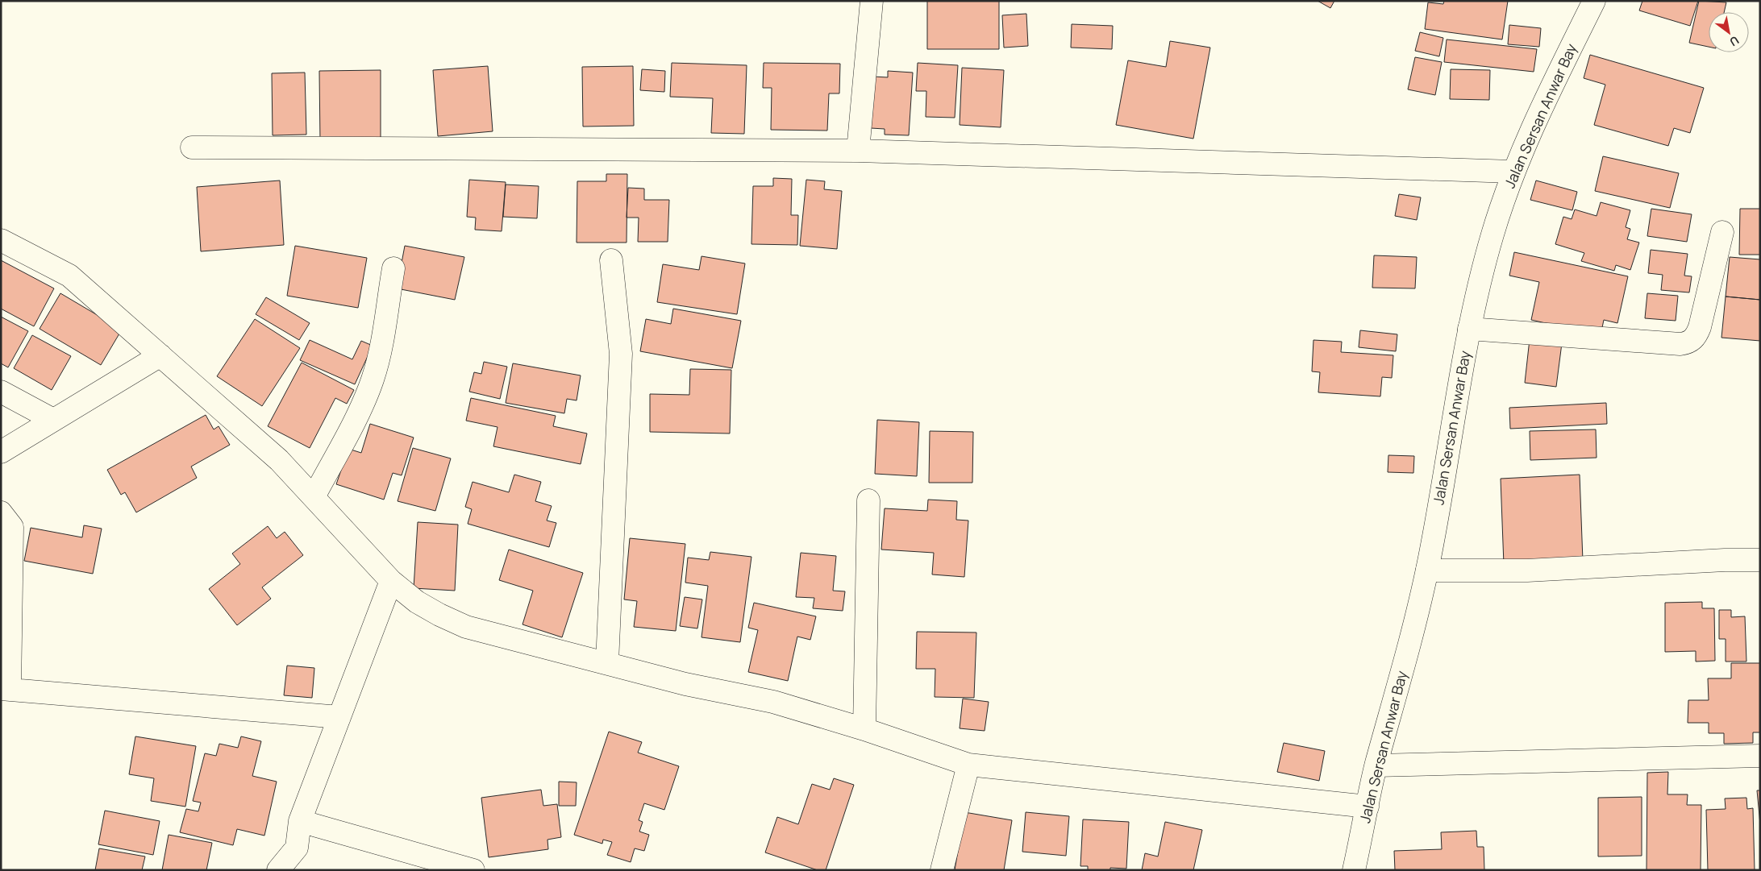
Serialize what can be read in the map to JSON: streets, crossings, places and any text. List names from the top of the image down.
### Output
{
  "streets": {
    "street": ["Jalan Sersan Anwar Bay"]
  },
  "north": "bottom right"
}
